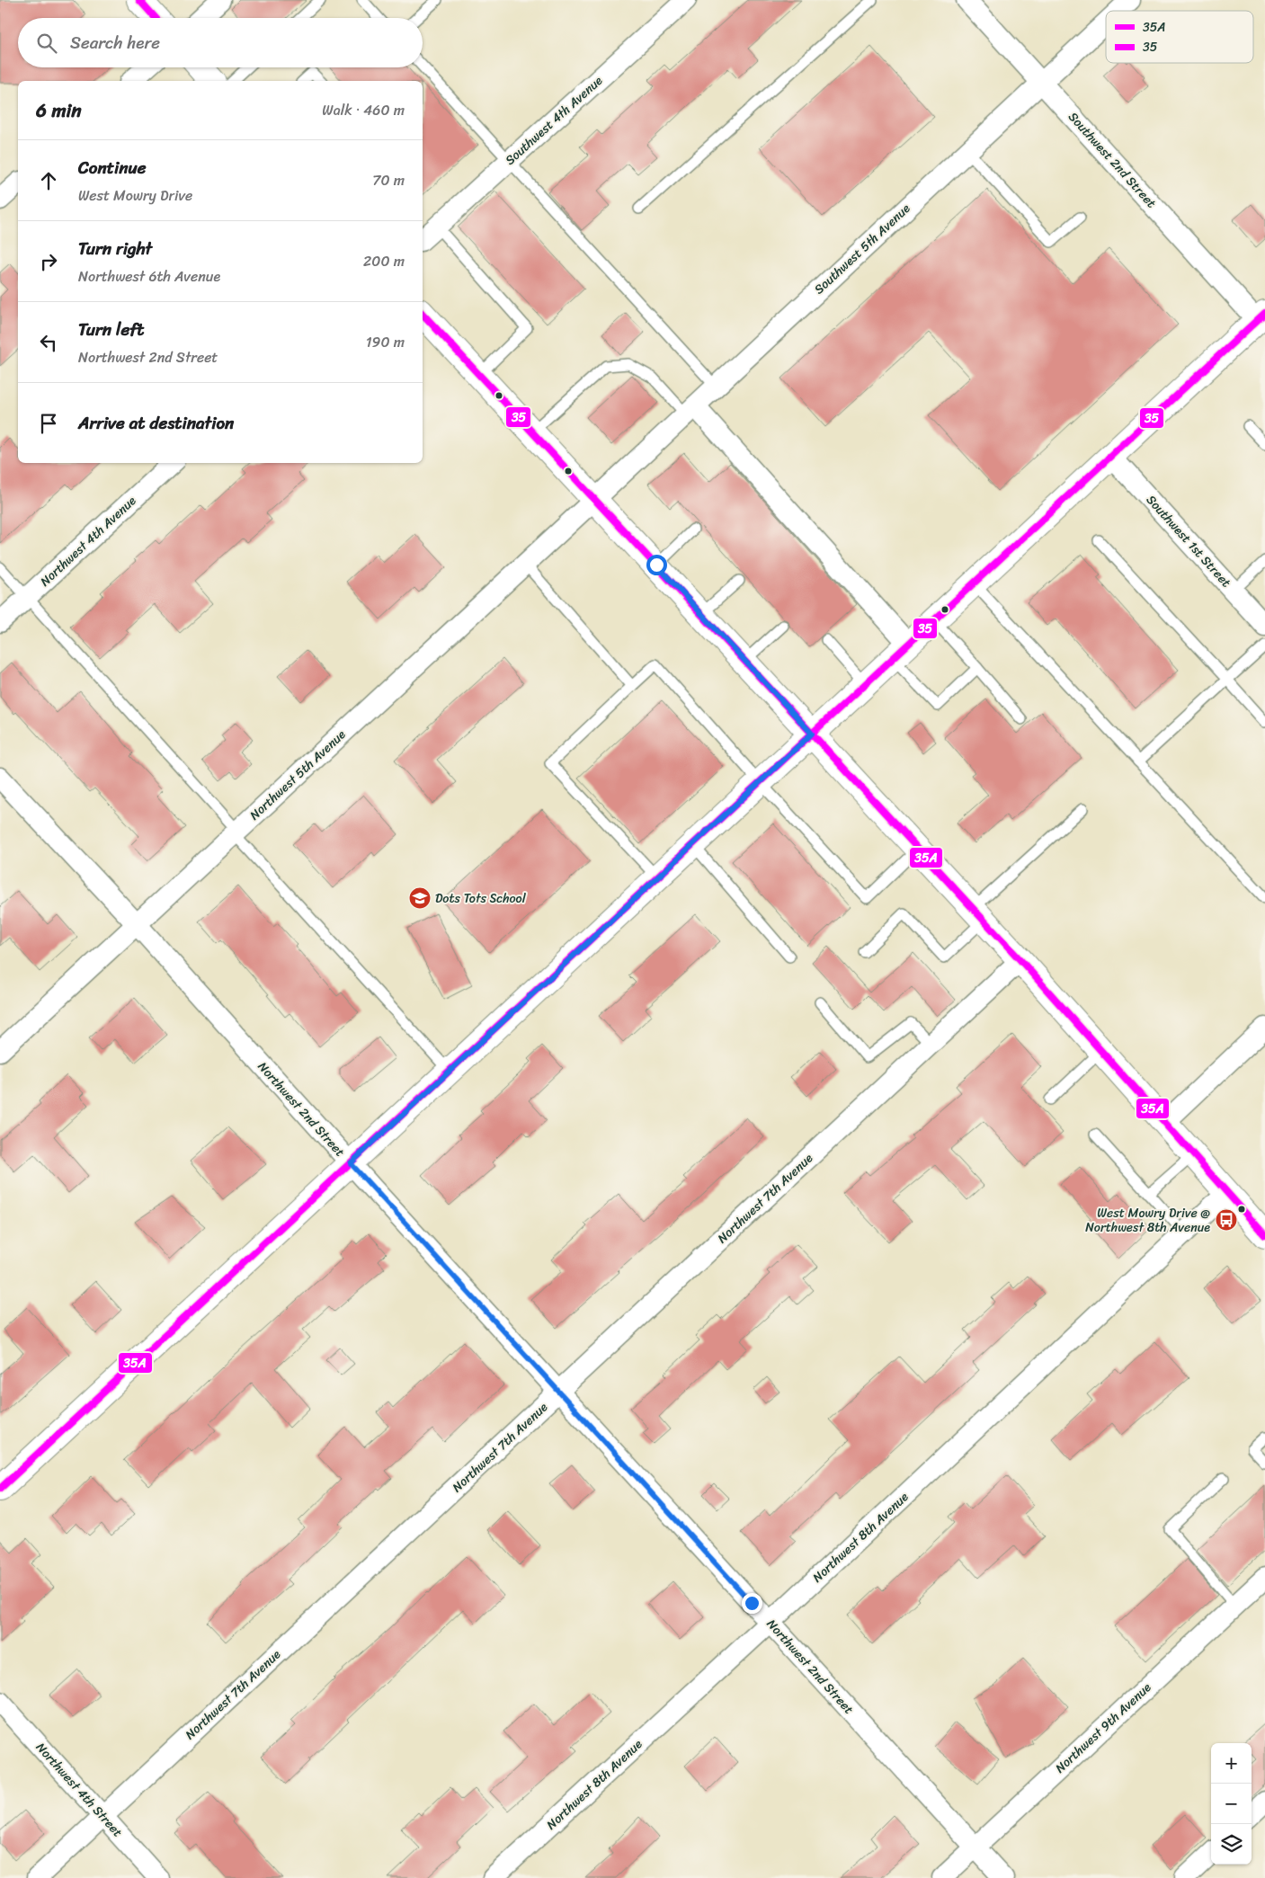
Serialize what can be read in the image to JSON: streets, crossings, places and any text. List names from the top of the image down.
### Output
{
  "streets": {
    "street": [
      "Southwest 4th Avenue",
      "Southwest 2nd Street",
      "Southwest 5th Avenue",
      "Northwest 4th Avenue",
      "Southwest 1st Street",
      "Northwest 5th Avenue",
      "Northwest 2nd Street",
      "Northwest 7th Avenue",
      "Northwest 8th Avenue",
      "Northwest 9th Avenue",
      "Northwest 4th Street"
    ]
  },
  "crossings": [
    ["Southwest 2nd Street", "Southwest 5th Avenue"],
    ["Southwest 5th Avenue", "Northwest 5th Avenue"],
    ["Northwest 5th Avenue", "Northwest 2nd Street"],
    ["Northwest 2nd Street", "Northwest 7th Avenue"],
    ["Northwest 2nd Street", "Northwest 8th Avenue"],
    ["Northwest 2nd Street", "Northwest 9th Avenue"],
    ["Northwest 7th Avenue", "Northwest 4th Street"]
  ],
  "places": {
    "school or university": ["Dots Tots School"],
    "bus stop": ["West Mowry Drive @ Northwest 8th Avenue"]
  },
  "lines": ["transit line 35", "transit line 35A"],
  "legend": ["35A", "35"],
  "page": {
    "search": "Search here",
    "heading": ["6 min", "Walk · 460 m"],
    "list": [
      ["Continue", "West Mowry Drive", "70 m"],
      ["Turn right", "Northwest 6th Avenue", "200 m"],
      ["Turn left", "Northwest 2nd Street", "190 m"],
      "Arrive at destination"
    ],
    "map_buttons": ["+", "−"]
  }
}
